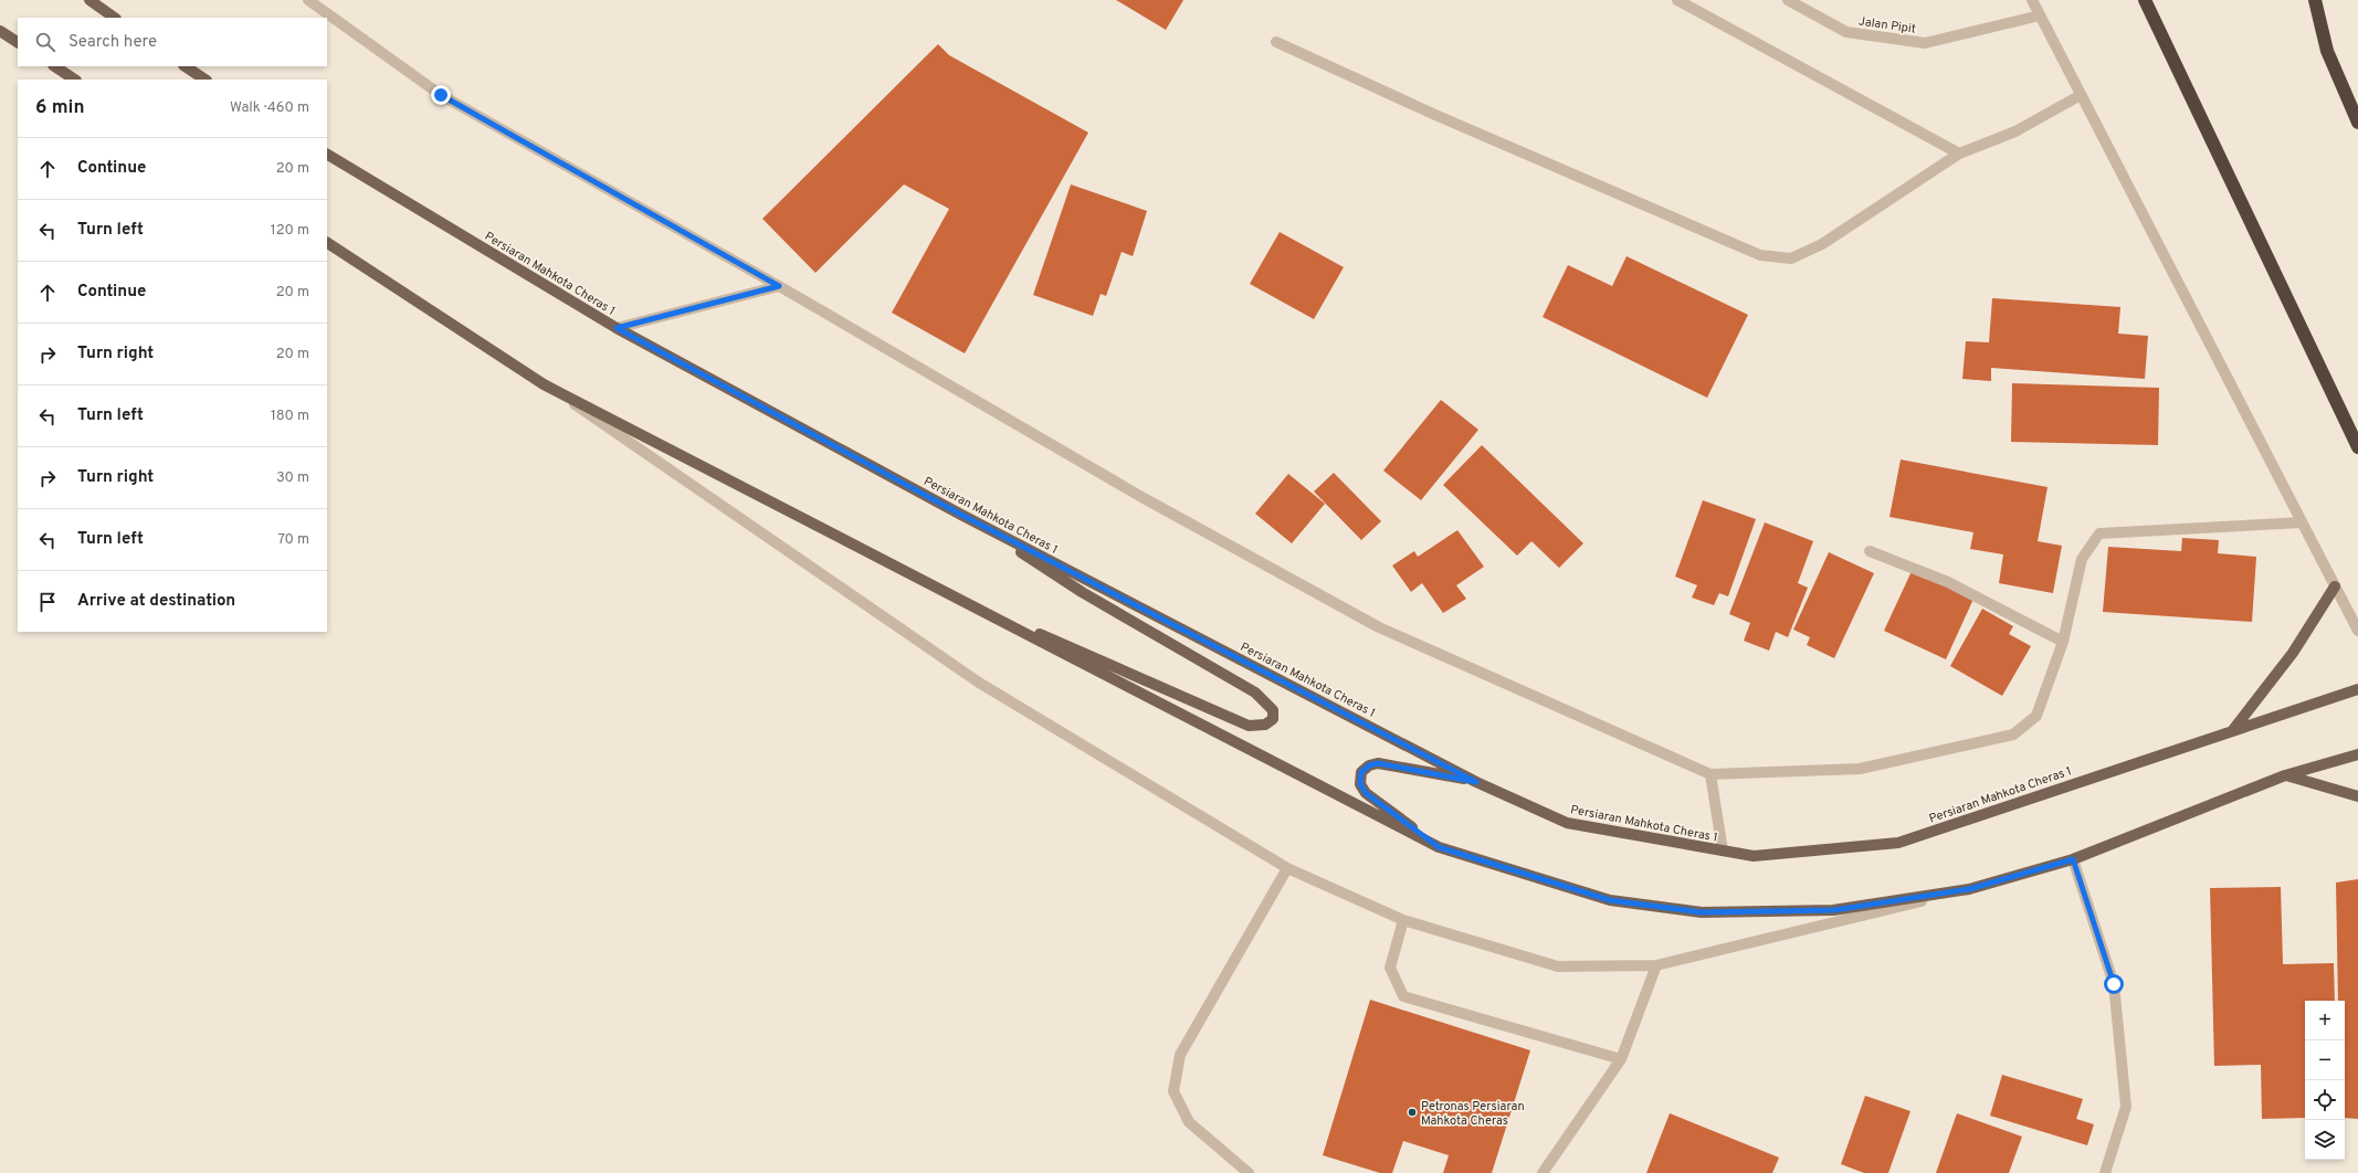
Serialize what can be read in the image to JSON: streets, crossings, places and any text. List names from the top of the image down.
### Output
{
  "streets": {
    "main road": ["Persiaran Mahkota Cheras 1"],
    "street": ["Jalan Pipit"]
  },
  "places": ["Petronas Persiaran Mahkota Cheras"],
  "page": {
    "search": "Search here",
    "heading": ["6 min", "Walk · 460 m"],
    "list": [
      ["Continue", "20 m"],
      ["Turn left", "120 m"],
      ["Continue", "20 m"],
      ["Turn right", "20 m"],
      ["Turn left", "180 m"],
      ["Turn right", "30 m"],
      ["Turn left", "70 m"],
      "Arrive at destination"
    ],
    "map_buttons": ["+", "−"]
  }
}
